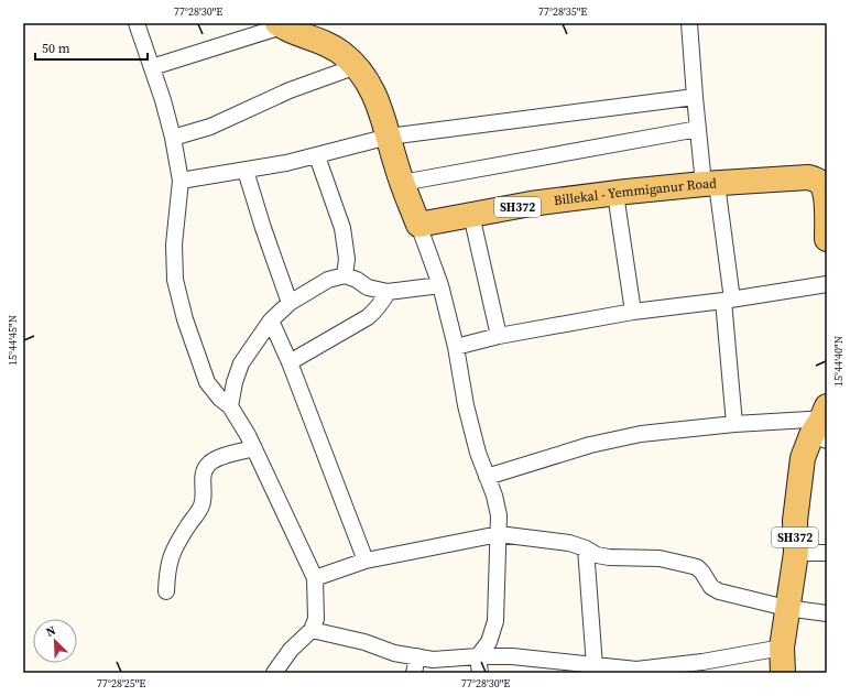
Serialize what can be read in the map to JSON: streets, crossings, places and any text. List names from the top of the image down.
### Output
{
  "streets": {
    "main road": ["Billekal - Yemmiganur Road", "SH372"]
  },
  "scale_bar": "50 m",
  "north": "top left",
  "coordinates": [
    "77°28'30\"E",
    "77°28'35\"E",
    "15°44'45\"N",
    "15°44'40\"N",
    "77°28'25\"E"
  ]
}
